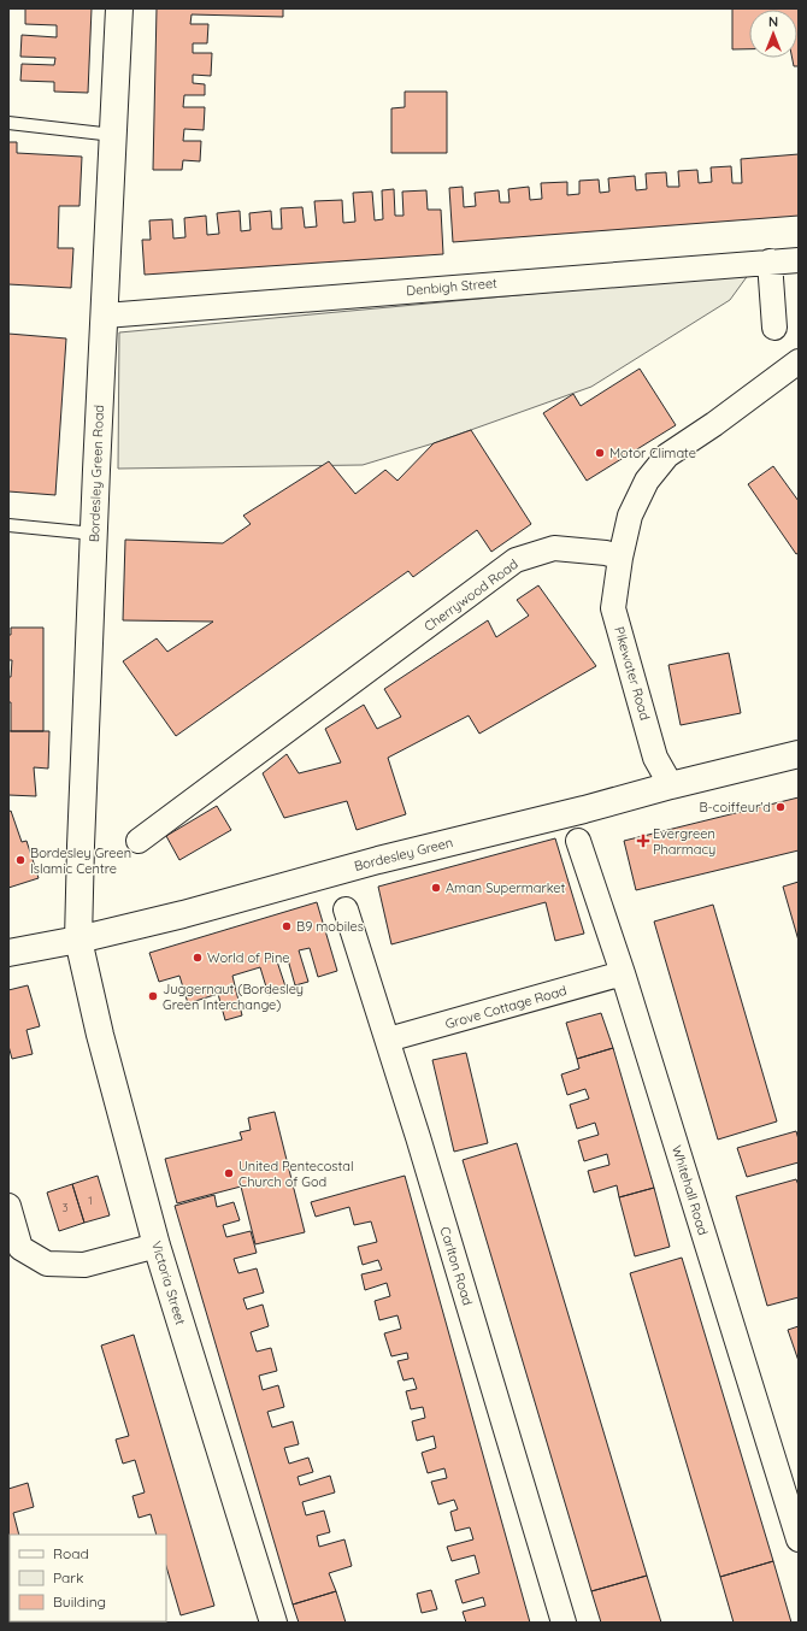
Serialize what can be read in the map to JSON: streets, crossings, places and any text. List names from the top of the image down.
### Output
{
  "streets": {
    "main road": ["Bordesley Green Road", "Bordesley Green", "Victoria Street"],
    "street": [
      "Denbigh Street",
      "Cherrywood Road",
      "Pikewater Road",
      "Grove Cottage Road",
      "Whitehall Road",
      "Carlton Road"
    ]
  },
  "crossings": [
    ["Denbigh Street", "Bordesley Green Road"],
    ["Bordesley Green Road", "Bordesley Green"],
    ["Bordesley Green Road", "Victoria Street"],
    ["Cherrywood Road", "Pikewater Road"],
    ["Pikewater Road", "Bordesley Green"],
    ["Bordesley Green", "Victoria Street"],
    ["Grove Cottage Road", "Whitehall Road"],
    ["Grove Cottage Road", "Carlton Road"]
  ],
  "places": {
    "other": [
      "Motor Climate",
      "B-coiffeur'd",
      "Bordesley Green Islamic Centre",
      "Aman Supermarket",
      "B9 mobiles",
      "World of Pine",
      "Juggernaut (Bordesley Green Interchange)",
      "United Pentecostal Church of God"
    ],
    "health": ["Evergreen Pharmacy"]
  },
  "house_numbers": ["1", "3"],
  "legend": ["Road", "Park", "Building"],
  "north": "top"
}
